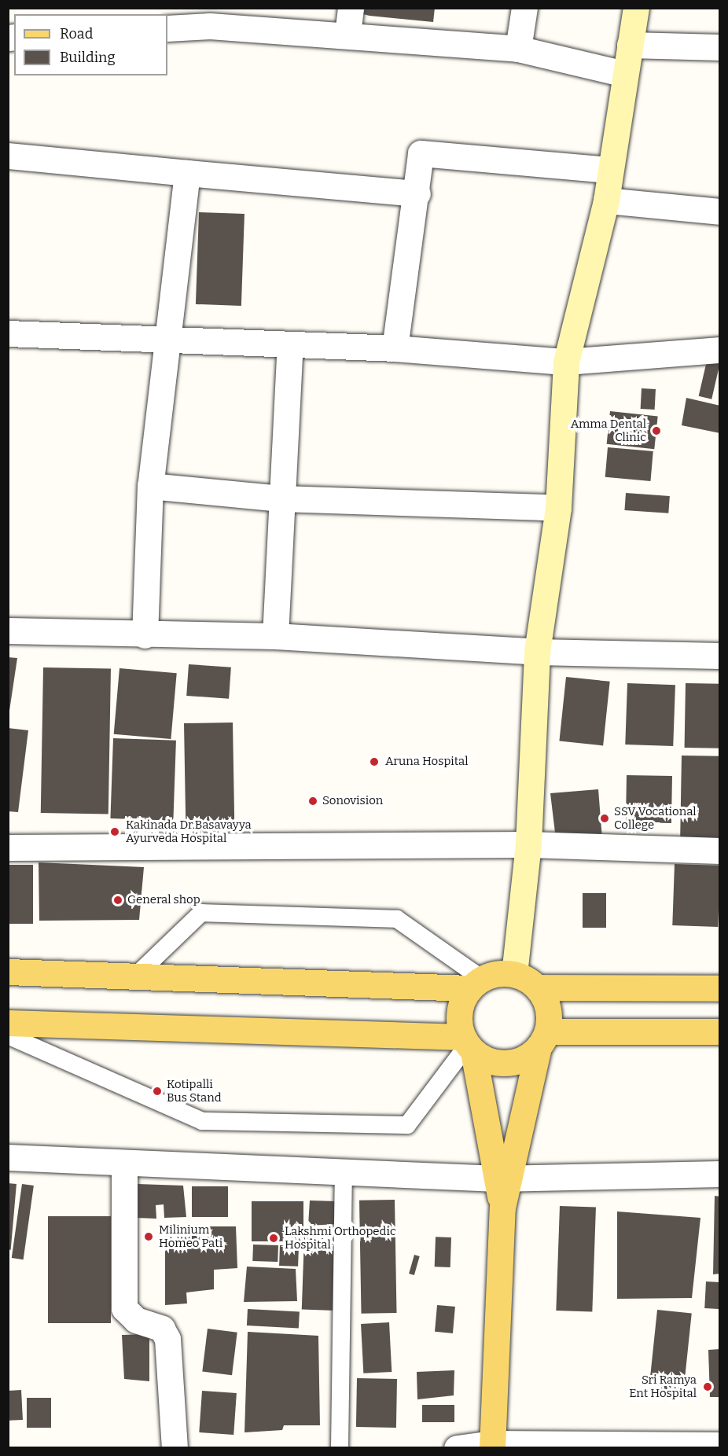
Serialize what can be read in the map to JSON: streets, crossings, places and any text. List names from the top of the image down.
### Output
{
  "places": [
    "Amma Dental Clinic",
    "Aruna Hospital",
    "Sonovision",
    "SSV Vocational College",
    "Kakinada Dr.Basavayya Ayurveda Hospital",
    "General shop",
    "Kotipalli Bus Stand",
    "Milinium Homeo Pati",
    "Lakshmi Orthopedic Hospital",
    "Sri Ramya Ent Hospital"
  ],
  "legend": ["Road", "Building"]
}
